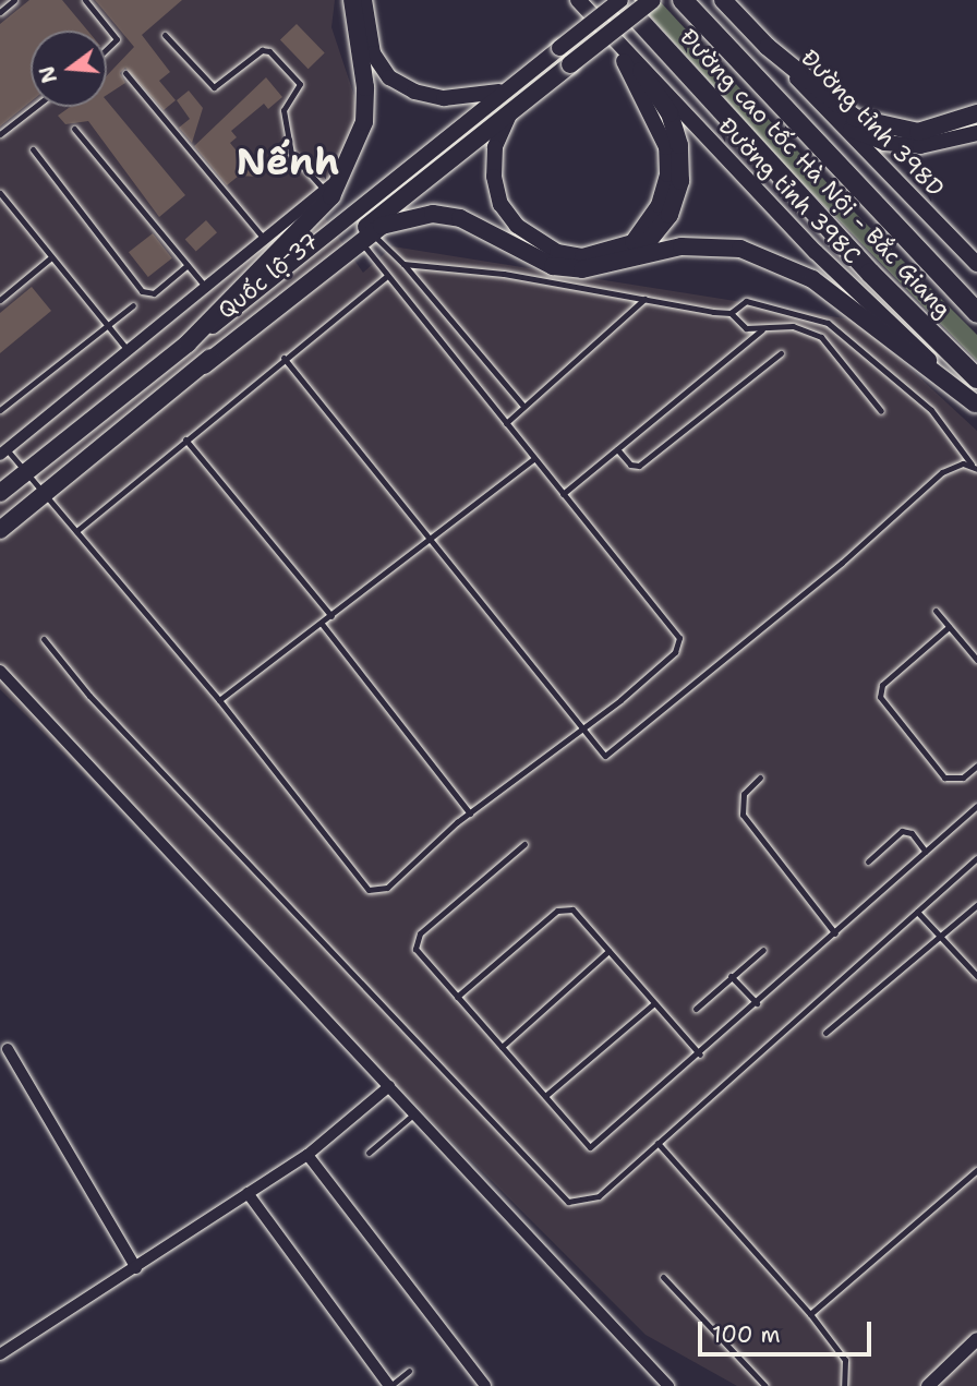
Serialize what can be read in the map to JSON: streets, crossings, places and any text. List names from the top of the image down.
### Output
{
  "streets": {
    "highway": ["Đường cao tốc Hà Nội - Bắc Giang", "Quốc lộ 37"],
    "main road": ["Đường tỉnh 398D", "Đường tỉnh 398C"]
  },
  "districts": ["Nếnh"],
  "scale_bar": "100 m",
  "north": "left"
}
